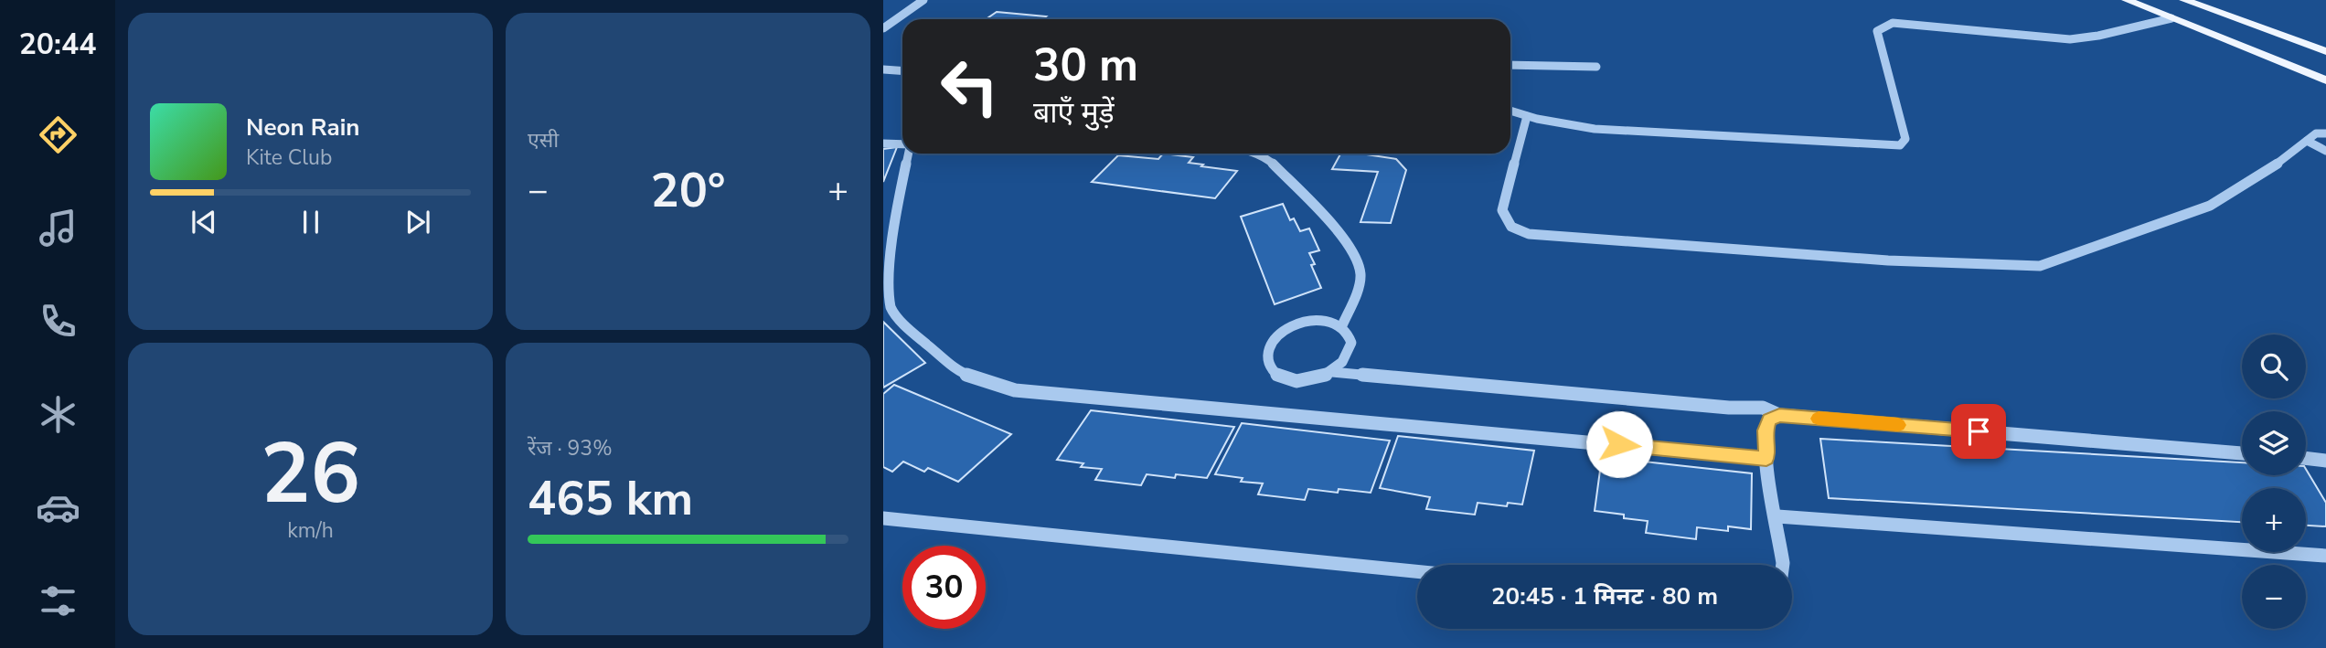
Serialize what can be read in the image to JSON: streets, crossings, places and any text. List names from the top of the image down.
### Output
{
  "page": {
    "tabs": "20:44",
    "tile": [
      "एसी",
      ["26", "km/h"],
      ["रेंज · 93%", "465 km"]
    ],
    "turn": ["30 m", "बाएँ मुड़ें"],
    "song": ["Neon Rain", "Kite Club"],
    "heat": ["−", "20°", "+"],
    "map_buttons": ["+", "−"],
    "limit": "30",
    "trip": "20:45 · 1 मिनट · 80 m"
  }
}
